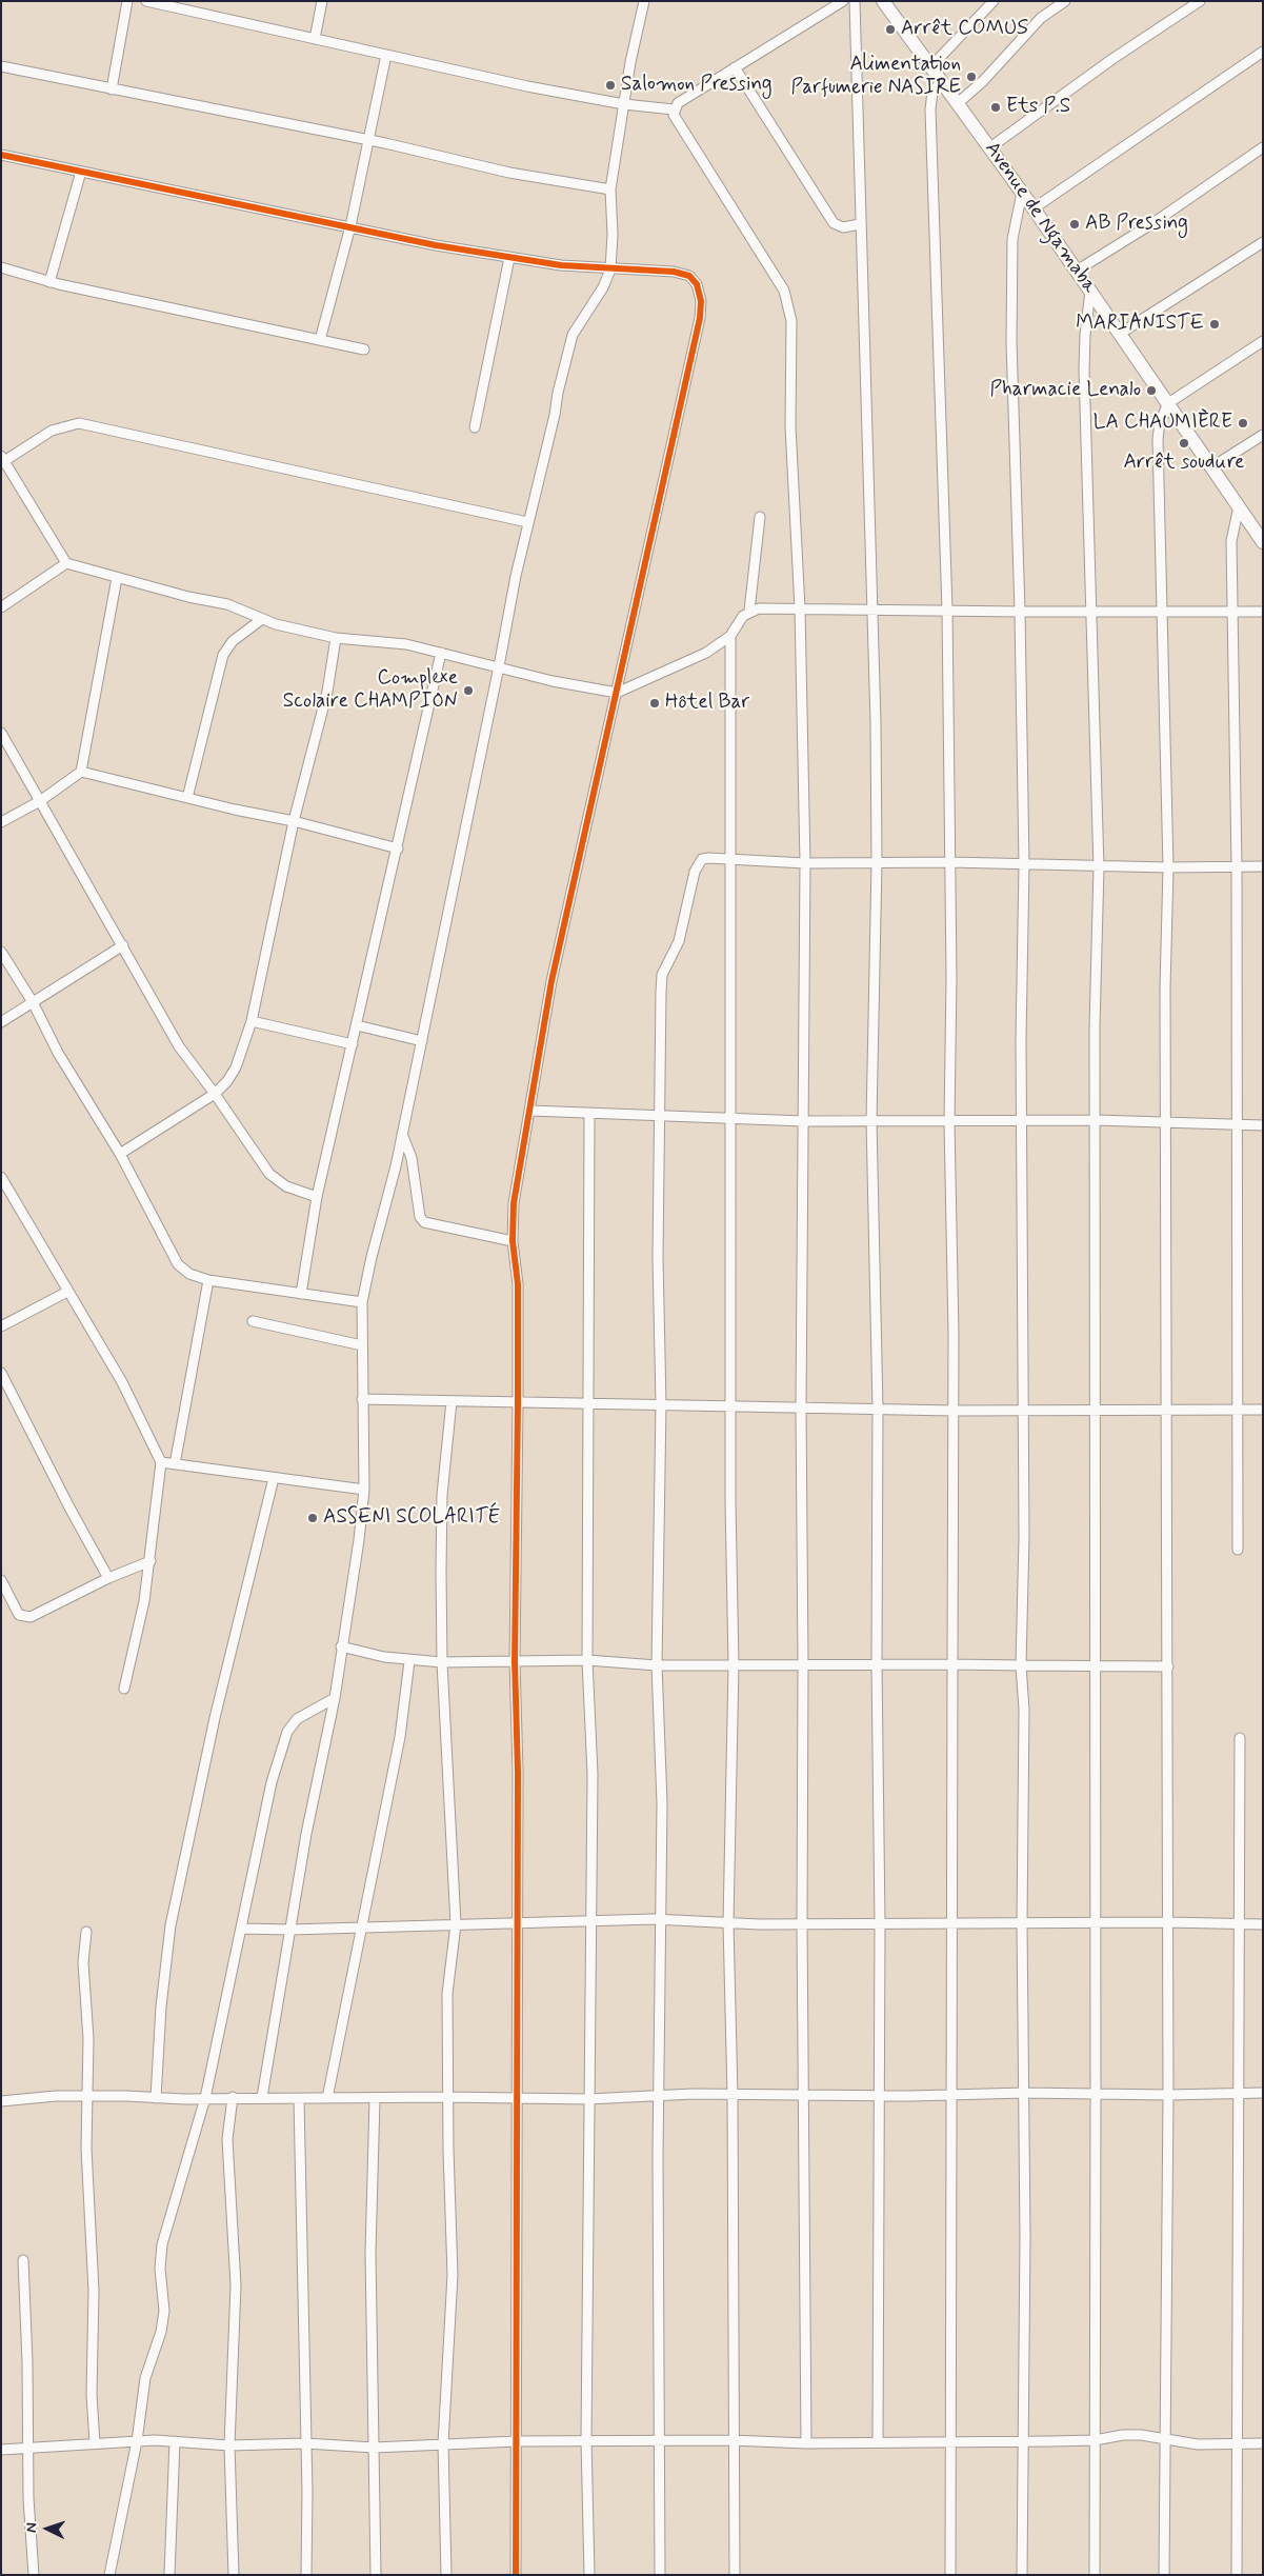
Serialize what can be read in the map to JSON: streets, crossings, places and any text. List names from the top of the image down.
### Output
{
  "streets": {
    "main road": ["Avenue de Ngamaba"]
  },
  "places": [
    "Arrêt COMUS",
    "Alimentation Parfumerie NASIRE",
    "Salomon Pressing",
    "Ets P.S",
    "AB Pressing",
    "MARIANISTE",
    "Pharmacie Lenalo",
    "LA CHAUMIÈRE",
    "Arrêt soudure",
    "Complexe Scolaire CHAMPION",
    "Hôtel Bar",
    "ASSENI SCOLARITÉ"
  ],
  "north": "left"
}
